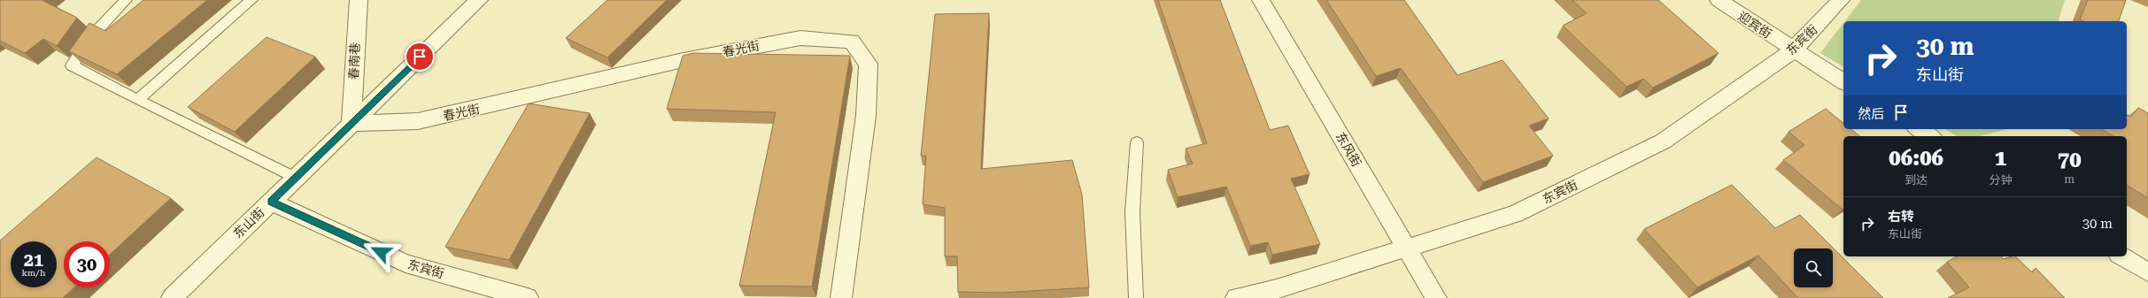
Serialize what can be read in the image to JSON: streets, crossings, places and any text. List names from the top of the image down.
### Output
{
  "streets": {
    "street": [
      "迎宾街",
      "东宾街",
      "春光街",
      "春南巷",
      "东风街",
      "东山街"
    ]
  },
  "crossings": [
    ["迎宾街", "东宾街"],
    ["东宾街", "东风街"],
    ["东宾街", "东山街"],
    ["春光街", "春南巷"],
    ["春光街", "东山街"],
    ["春南巷", "东山街"]
  ],
  "page": {
    "turn": ["30 m", "东山街"],
    "then": "然后",
    "eta": [
      "06:06",
      "到达",
      "1",
      "分钟",
      "70",
      "m"
    ],
    "list": [
      {
        "name": "右转",
        "note": "东山街",
        "value": "30 m"
      }
    ],
    "speed": "21 km/h",
    "limit": "30"
  }
}
